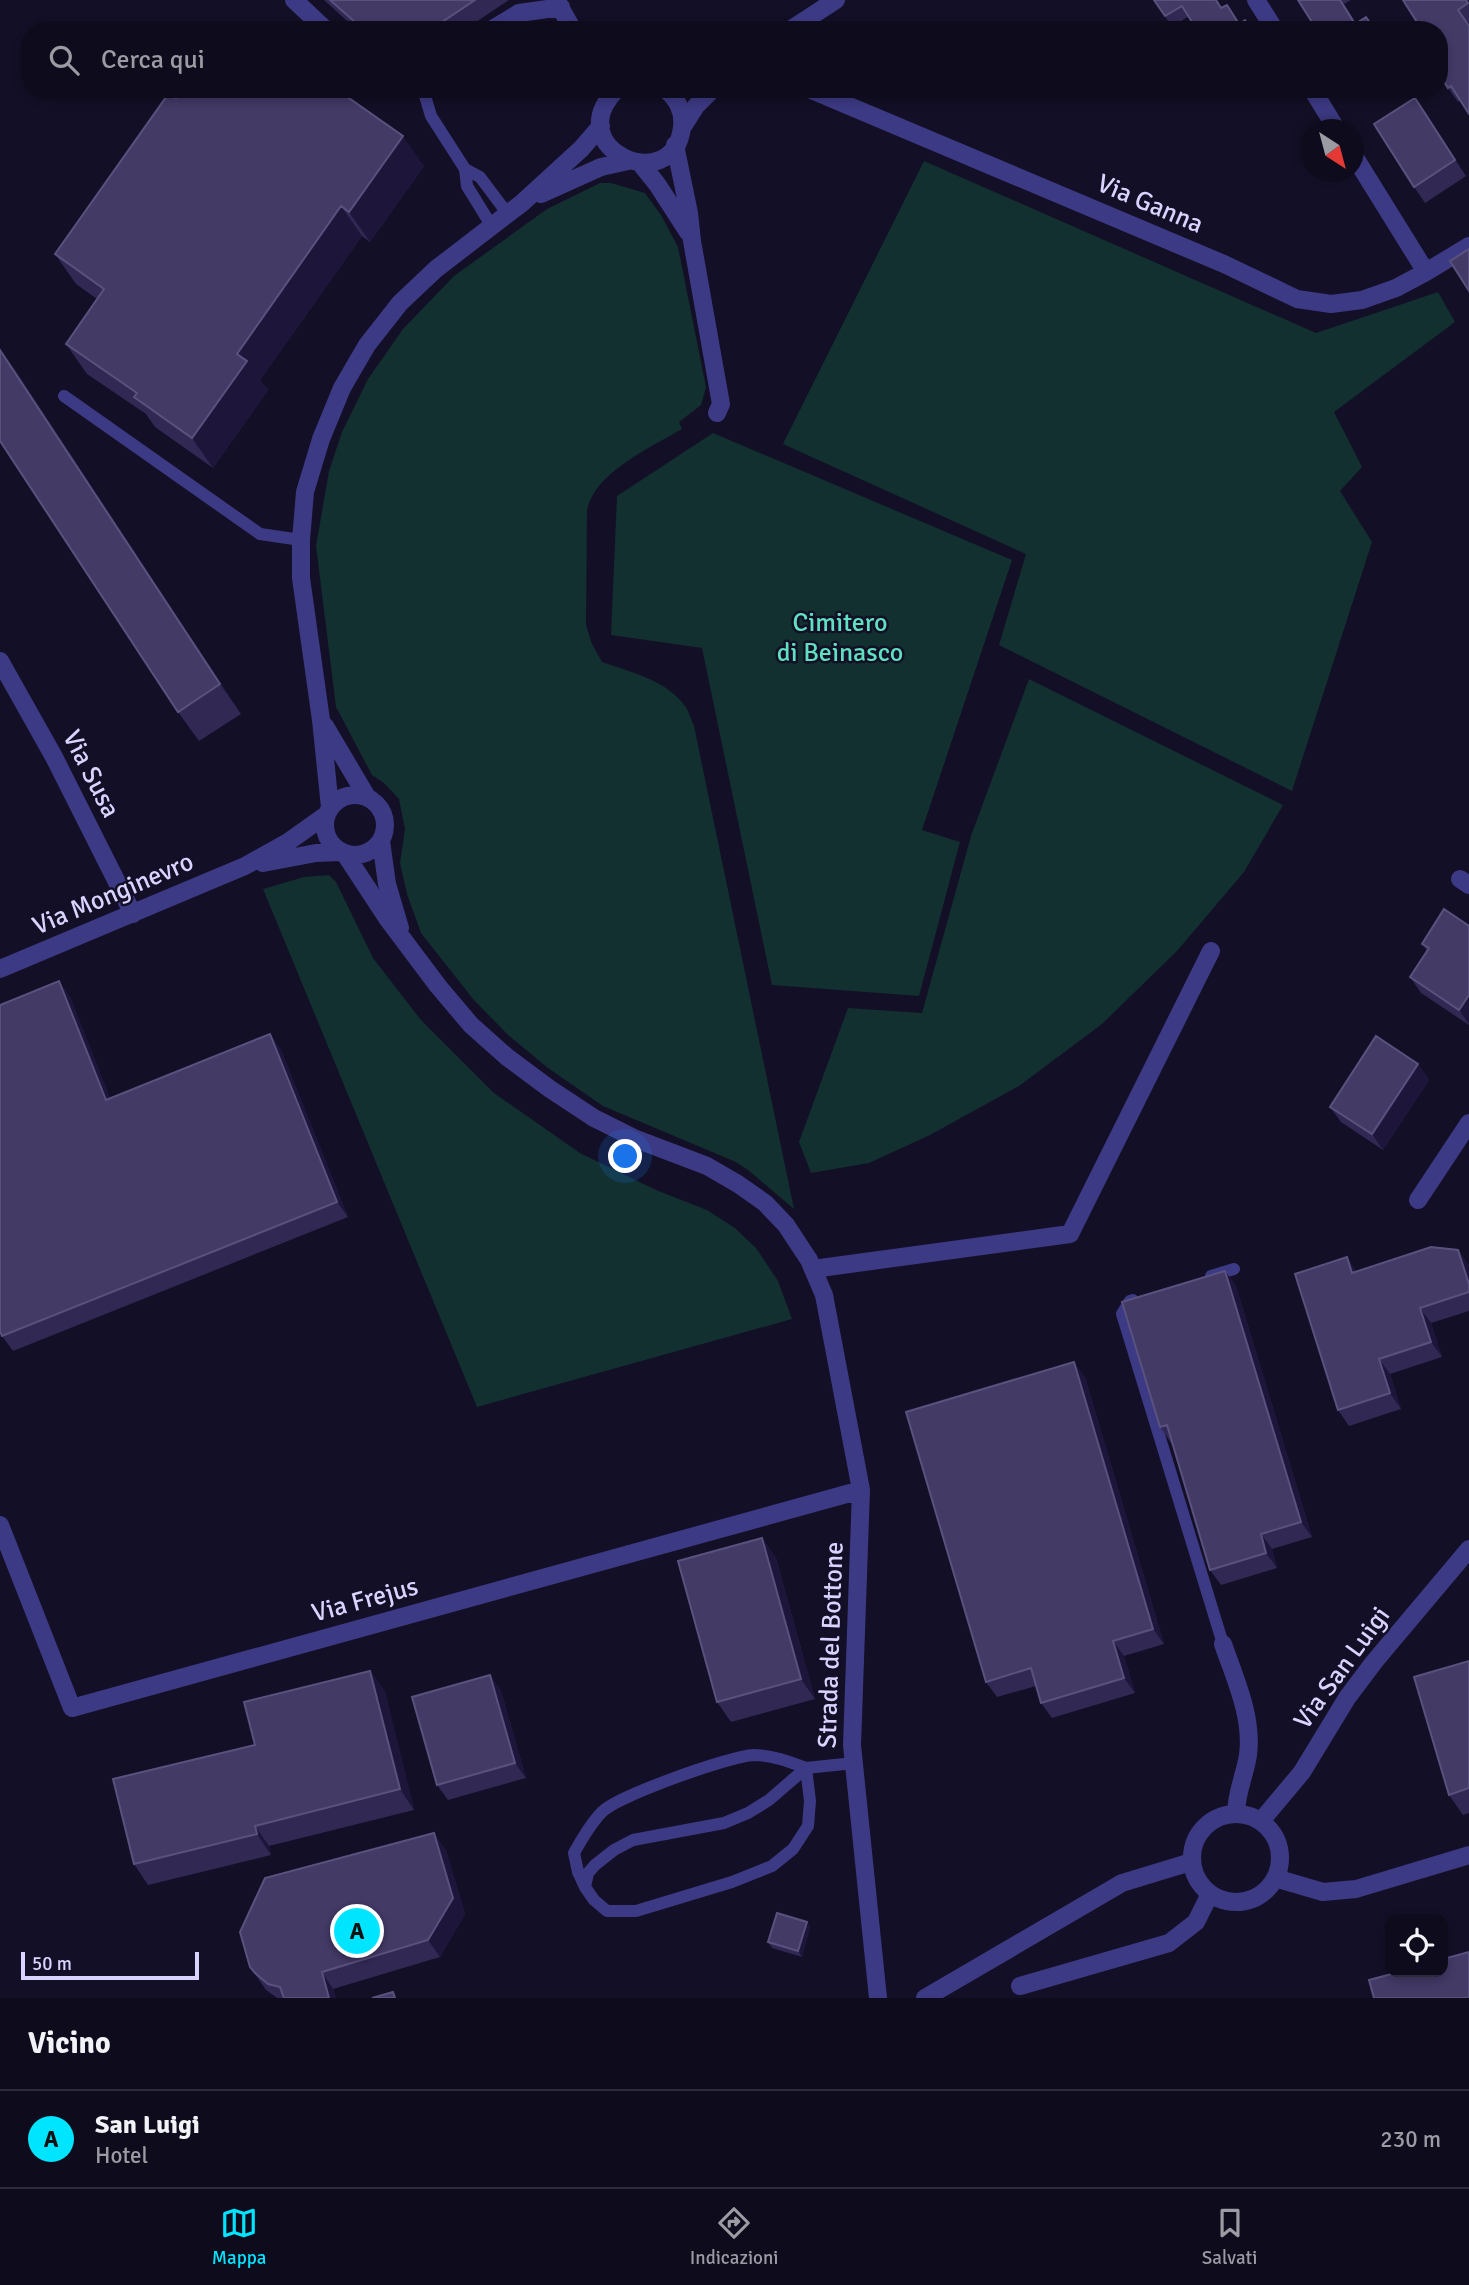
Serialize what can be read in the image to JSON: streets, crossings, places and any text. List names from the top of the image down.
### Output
{
  "streets": {
    "street": [
      "Via Ganna",
      "Via Susa",
      "Via Monginevro",
      "Via Frejus",
      "Strada del Bottone",
      "Via San Luigi"
    ]
  },
  "crossings": [
    ["Via Susa", "Via Monginevro"],
    ["Via Monginevro", "Strada del Bottone"],
    ["Via Frejus", "Strada del Bottone"]
  ],
  "parks": ["Cimitero di Beinasco"],
  "scale_bar": "50 m",
  "north": "bottom right",
  "page": {
    "search": "Cerca qui",
    "pins": "A",
    "scale": "50 m",
    "heading": "Vicino",
    "list": [
      {
        "mark": "A",
        "name": "San Luigi",
        "note": "Hotel",
        "value": "230 m"
      }
    ],
    "nav": ["Mappa", "Indicazioni", "Salvati"]
  }
}
